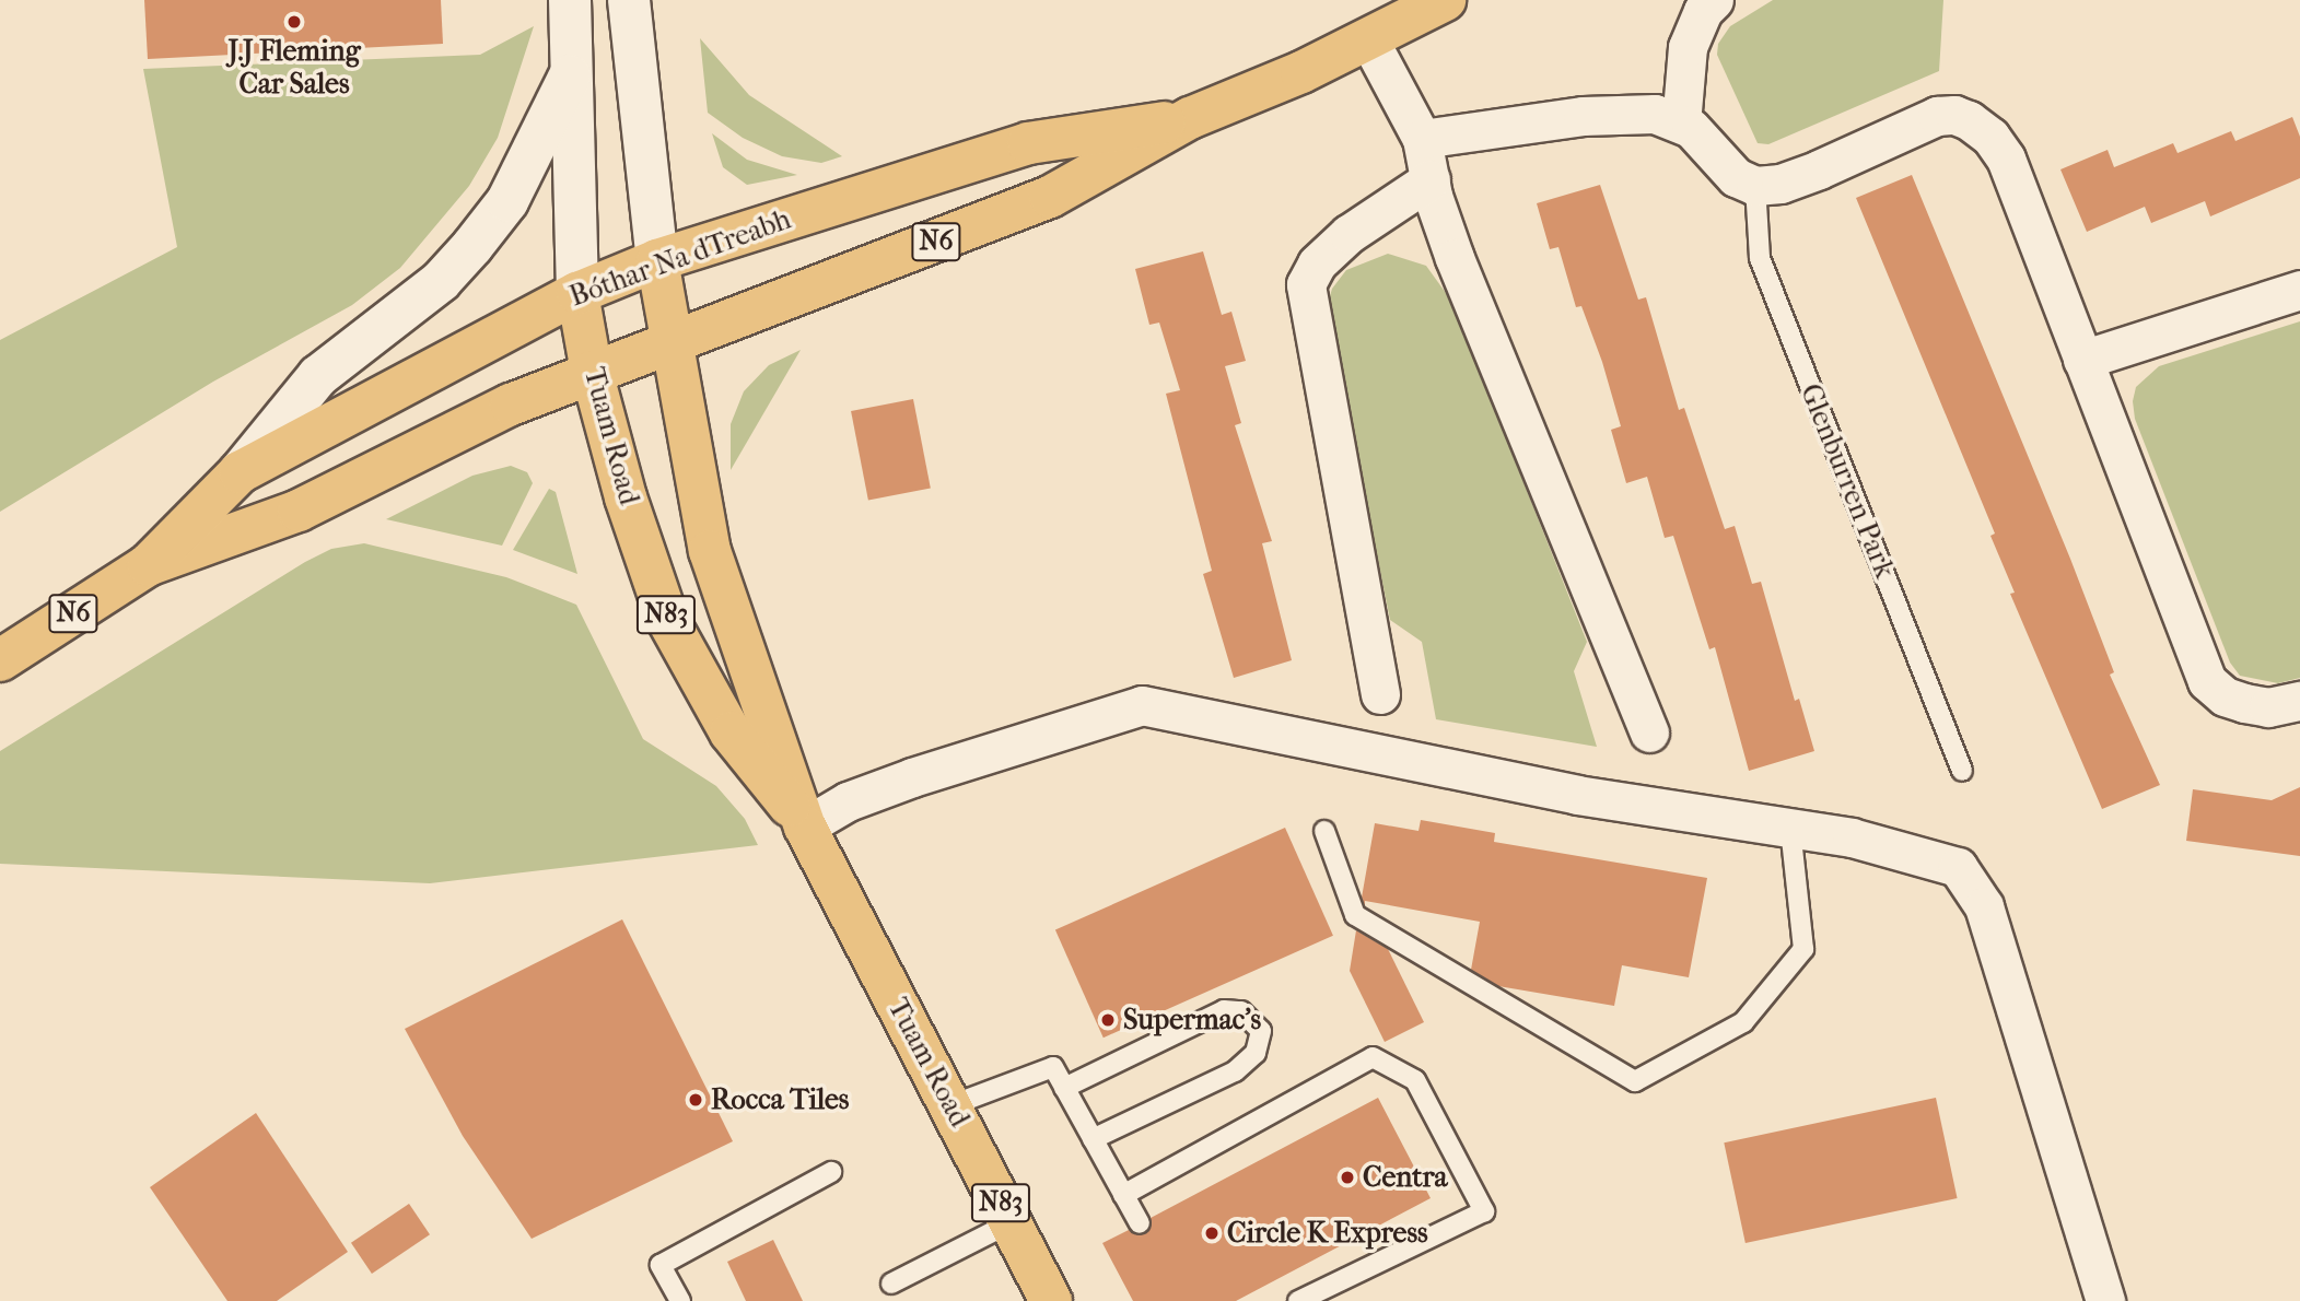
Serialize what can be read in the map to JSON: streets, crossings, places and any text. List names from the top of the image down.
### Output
{
  "streets": {
    "main road": [
      "N6",
      "Bóthar Na dTreabh",
      "Tuam Road",
      "N83"
    ],
    "lane": ["Glenburren Park"]
  },
  "crossings": [
    ["Bóthar Na dTreabh", "Tuam Road"]
  ],
  "places": [
    "J.J Fleming Car Sales",
    "Supermac's",
    "Rocca Tiles",
    "Centra",
    "Circle K Express"
  ]
}
